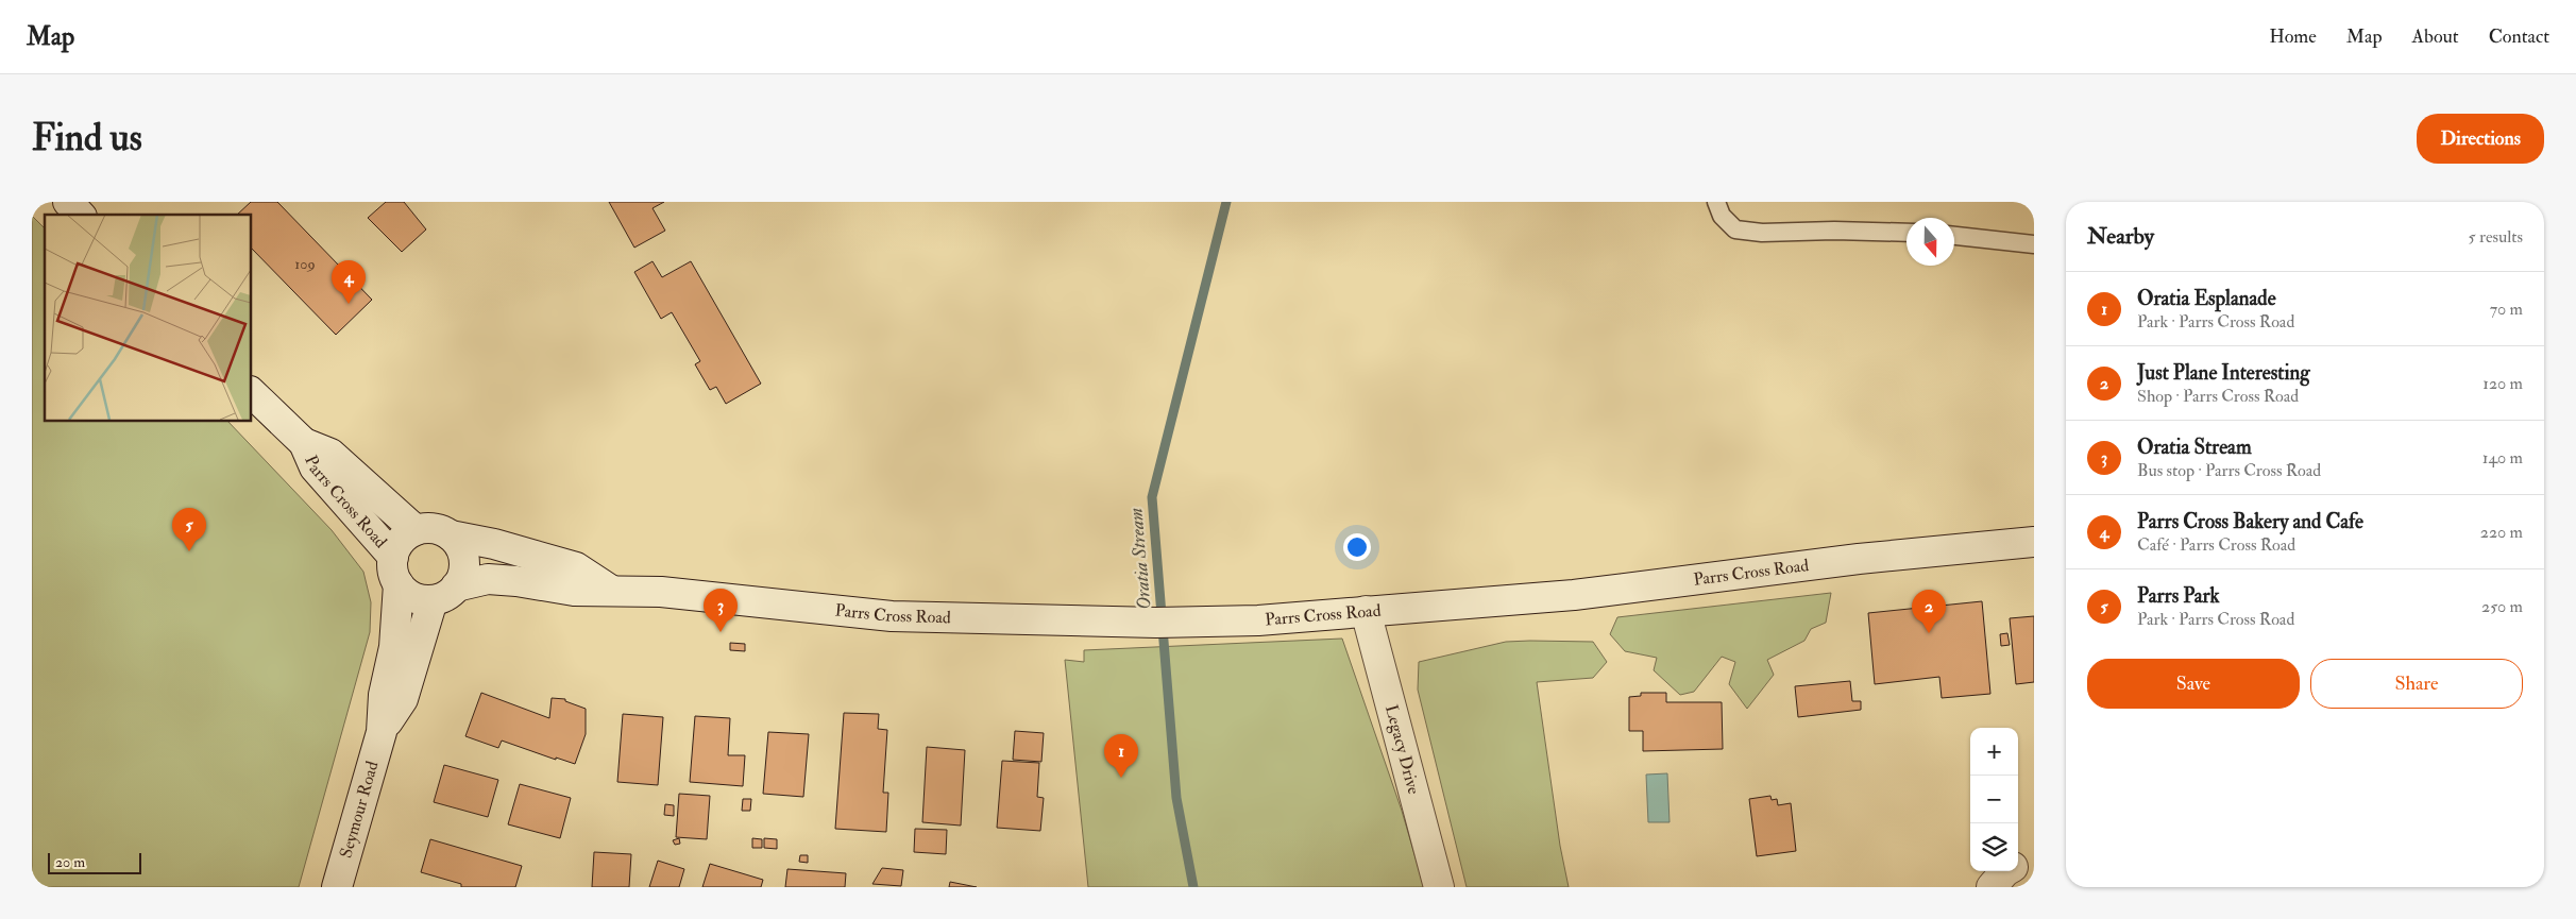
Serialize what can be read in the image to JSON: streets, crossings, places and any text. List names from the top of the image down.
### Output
{
  "streets": {
    "main road": ["Parrs Cross Road", "Legacy Drive", "Seymour Road"]
  },
  "crossings": [
    ["Parrs Cross Road", "Legacy Drive"],
    ["Parrs Cross Road", "Seymour Road"]
  ],
  "water": ["Oratia Stream"],
  "house_numbers": ["109"],
  "scale_bar": "20 m",
  "north": "bottom",
  "page": {
    "header": "Map",
    "nav": [
      "Home",
      "Map",
      "About",
      "Contact"
    ],
    "buttons": [
      "Directions",
      ["Save", "Share"]
    ],
    "title": "Find us",
    "heading": ["Nearby", "5 results"],
    "pins": [
      "4",
      "5",
      "3",
      "2",
      "1"
    ],
    "list": [
      {
        "mark": "1",
        "name": "Oratia Esplanade",
        "note": "Park · Parrs Cross Road",
        "value": "70 m"
      },
      {
        "mark": "2",
        "name": "Just Plane Interesting",
        "note": "Shop · Parrs Cross Road",
        "value": "120 m"
      },
      {
        "mark": "3",
        "name": "Oratia Stream",
        "note": "Bus stop · Parrs Cross Road",
        "value": "140 m"
      },
      {
        "mark": "4",
        "name": "Parrs Cross Bakery and Cafe",
        "note": "Café · Parrs Cross Road",
        "value": "220 m"
      },
      {
        "mark": "5",
        "name": "Parrs Park",
        "note": "Park · Parrs Cross Road",
        "value": "250 m"
      }
    ],
    "map_buttons": ["+", "−"],
    "scale": "20 m"
  }
}
